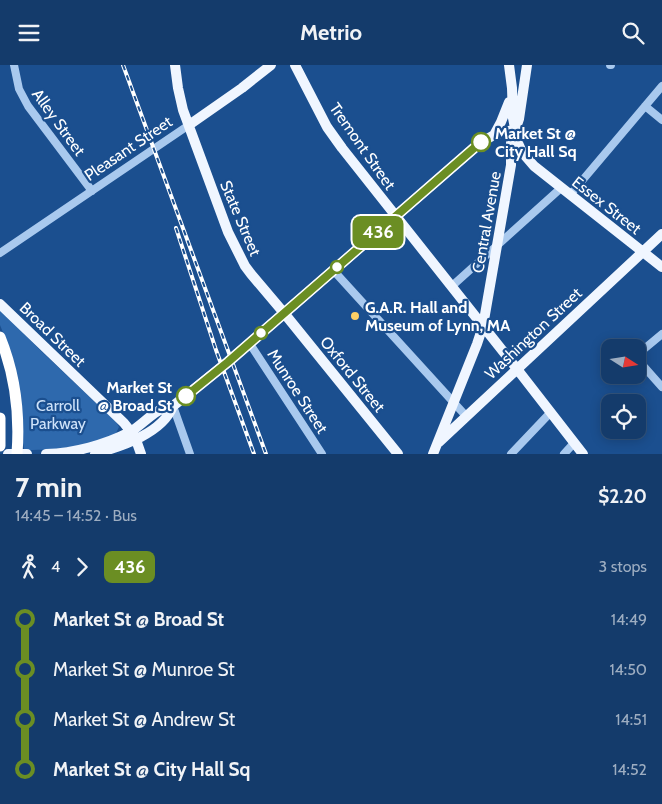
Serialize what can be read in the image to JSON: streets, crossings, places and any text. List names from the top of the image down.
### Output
{
  "streets": {
    "main road": [
      "Tremont Street",
      "Pleasant Street",
      "Essex Street",
      "State Street",
      "Central Avenue",
      "Washington Street",
      "Broad Street",
      "Oxford Street"
    ],
    "street": ["Alley Street", "Munroe Street"]
  },
  "crossings": [
    ["Alley Street", "Pleasant Street"],
    ["Tremont Street", "Central Avenue"],
    ["Tremont Street", "Washington Street"],
    ["Pleasant Street", "State Street"],
    ["Essex Street", "Central Avenue"],
    ["Essex Street", "Washington Street"],
    ["State Street", "Oxford Street"],
    ["Central Avenue", "Washington Street"]
  ],
  "parks": ["Carroll Parkway"],
  "places": ["Market St @ City Hall Sq", "G.A.R. Hall and Museum of Lynn, MA", "Market St @ Broad St"],
  "lines": ["bus line 436"],
  "north": "right",
  "page": {
    "header": "Metrio",
    "on_map": "436",
    "heading": ["7 min", "14:45 – 14:52 · Bus", "$2.20"],
    "legs": ["4", "436", "3 stops"],
    "list": [
      {
        "name": "Market St @ Broad St",
        "value": "14:49"
      },
      {
        "name": "Market St @ Munroe St",
        "value": "14:50"
      },
      {
        "name": "Market St @ Andrew St",
        "value": "14:51"
      },
      {
        "name": "Market St @ City Hall Sq",
        "value": "14:52"
      }
    ]
  }
}
